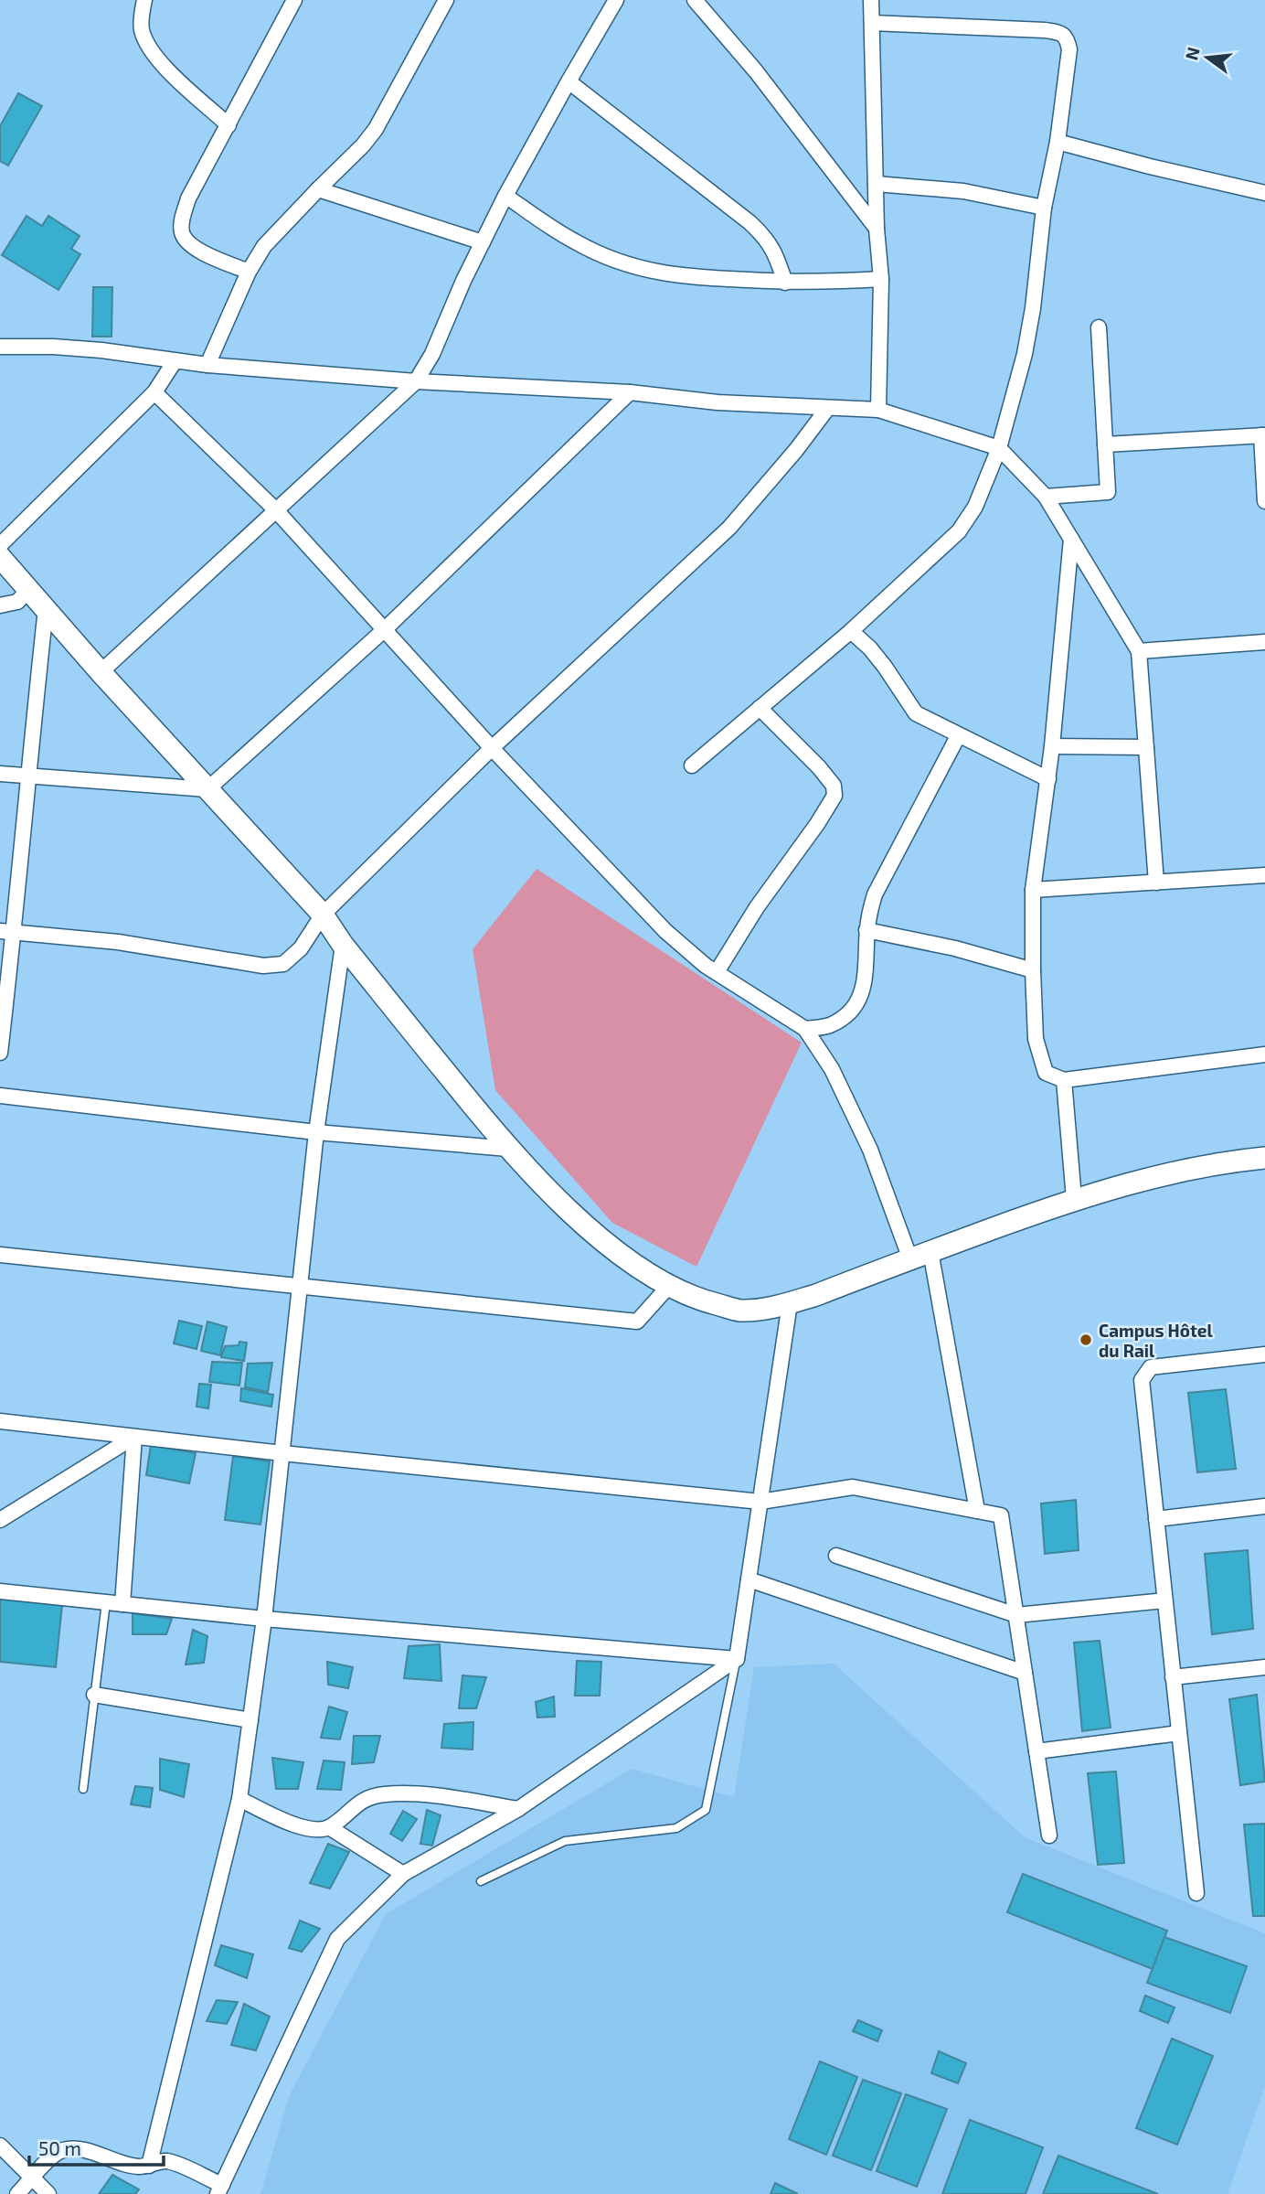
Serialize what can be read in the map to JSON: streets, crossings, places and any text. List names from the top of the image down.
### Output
{
  "places": ["Campus Hôtel du Rail"],
  "scale_bar": "50 m",
  "north": "left"
}
